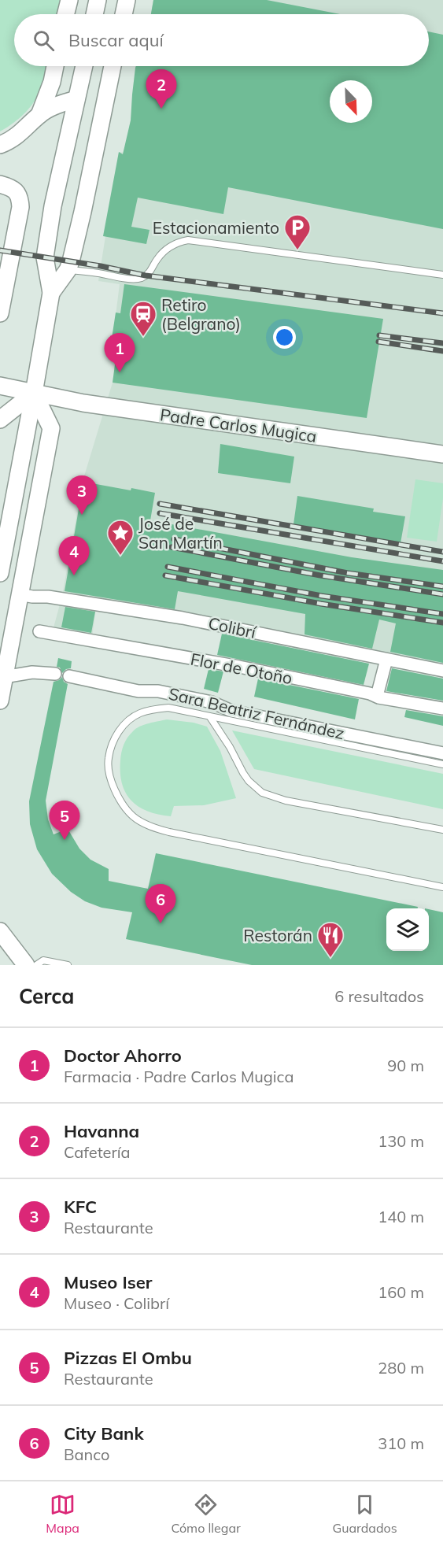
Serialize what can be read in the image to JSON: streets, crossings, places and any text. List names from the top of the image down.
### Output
{
  "streets": {
    "main road": ["Padre Carlos Mugica"],
    "street": ["Colibrí", "Flor de Otoño", "Sara Beatriz Fernández"]
  },
  "places": {
    "parking": ["Estacionamiento"],
    "station": ["Retiro (Belgrano)"],
    "place": ["José de San Martín"],
    "restaurant": ["Restorán"]
  },
  "north": "bottom right",
  "page": {
    "search": "Buscar aquí",
    "pins": [
      "2",
      "1",
      "3",
      "4",
      "5",
      "6"
    ],
    "heading": ["Cerca", "6 resultados"],
    "list": [
      {
        "mark": "1",
        "name": "Doctor Ahorro",
        "note": "Farmacia · Padre Carlos Mugica",
        "value": "90 m"
      },
      {
        "mark": "2",
        "name": "Havanna",
        "note": "Cafetería",
        "value": "130 m"
      },
      {
        "mark": "3",
        "name": "KFC",
        "note": "Restaurante",
        "value": "140 m"
      },
      {
        "mark": "4",
        "name": "Museo Iser",
        "note": "Museo · Colibrí",
        "value": "160 m"
      },
      {
        "mark": "5",
        "name": "Pizzas El Ombu",
        "note": "Restaurante",
        "value": "280 m"
      },
      {
        "mark": "6",
        "name": "City Bank",
        "note": "Banco",
        "value": "310 m"
      }
    ],
    "nav": ["Mapa", "Cómo llegar", "Guardados"]
  }
}
